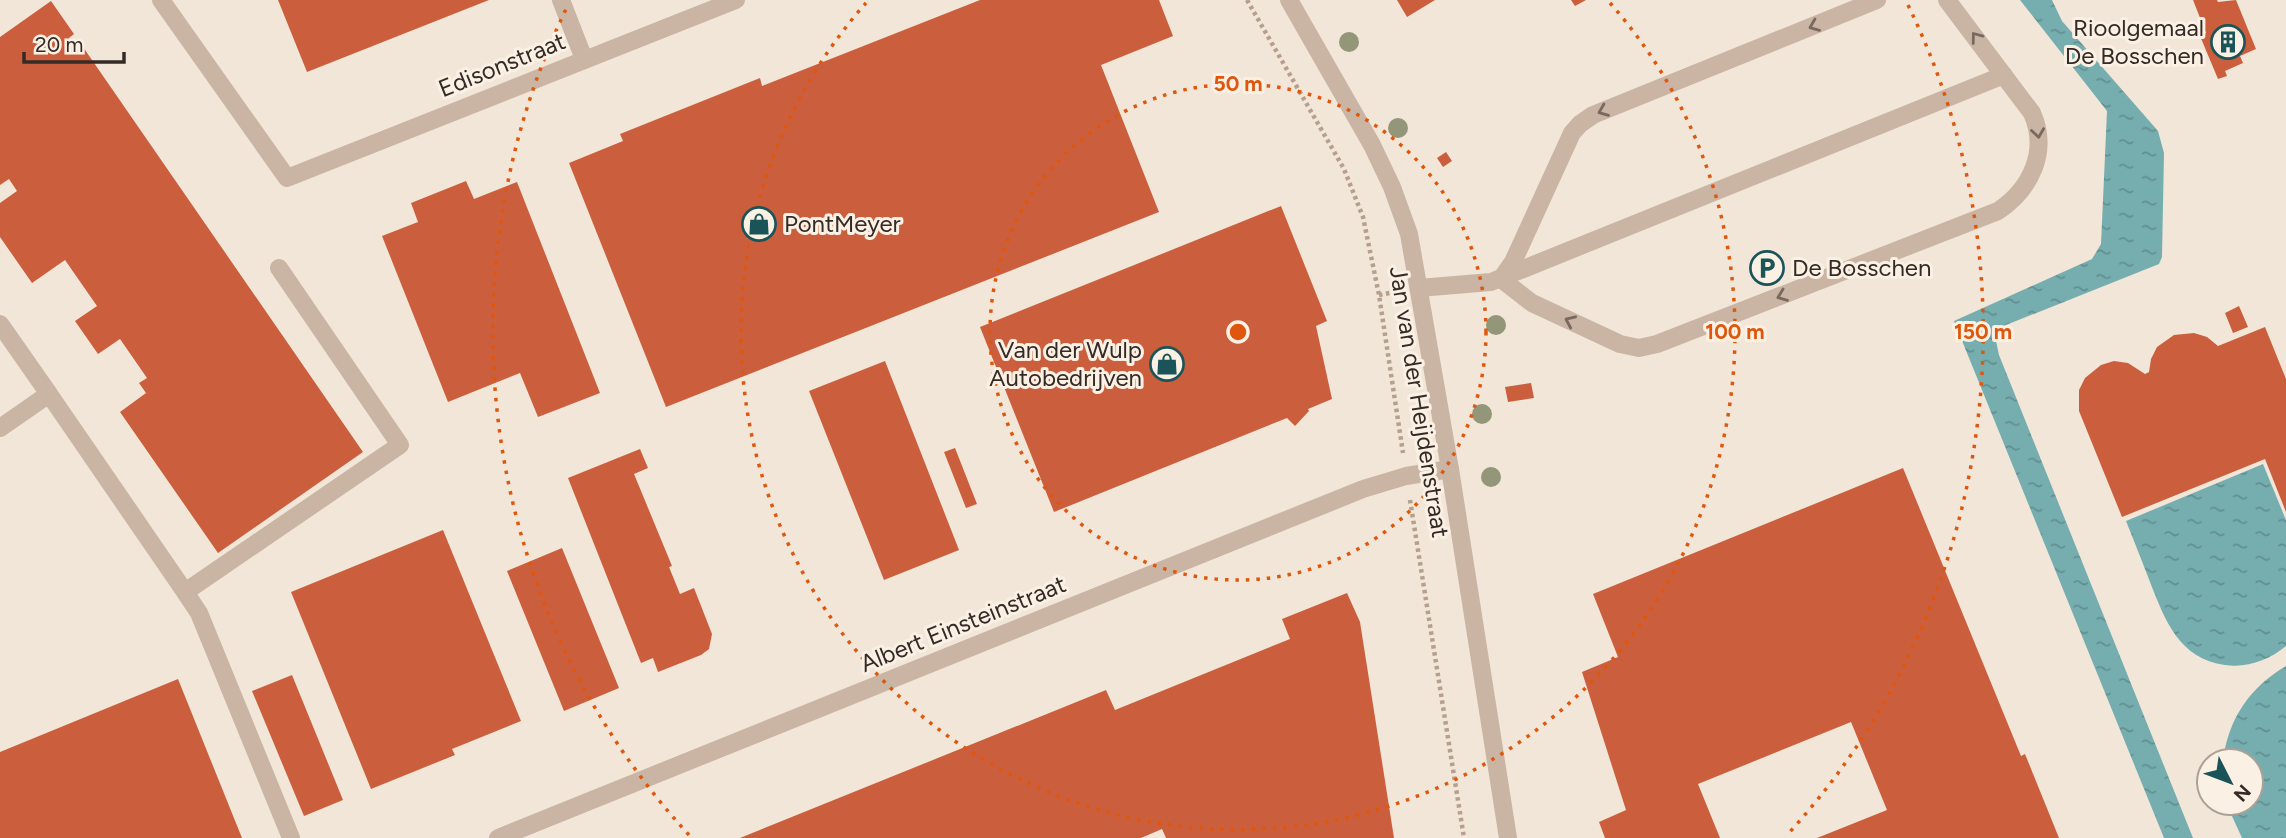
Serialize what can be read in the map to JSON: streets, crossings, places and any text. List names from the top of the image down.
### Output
{
  "streets": {
    "street": ["Edisonstraat", "Jan van der Heijdenstraat", "Albert Einsteinstraat"]
  },
  "crossings": [
    ["Jan van der Heijdenstraat", "Albert Einsteinstraat"]
  ],
  "places": {
    "building": ["Rioolgemaal De Bosschen"],
    "shop": ["PontMeyer", "Van der Wulp Autobedrijven"],
    "parking": ["De Bosschen"]
  },
  "scale_bar": "20 m",
  "north": "bottom right",
  "rings": ["50 m", "100 m", "150 m"]
}
